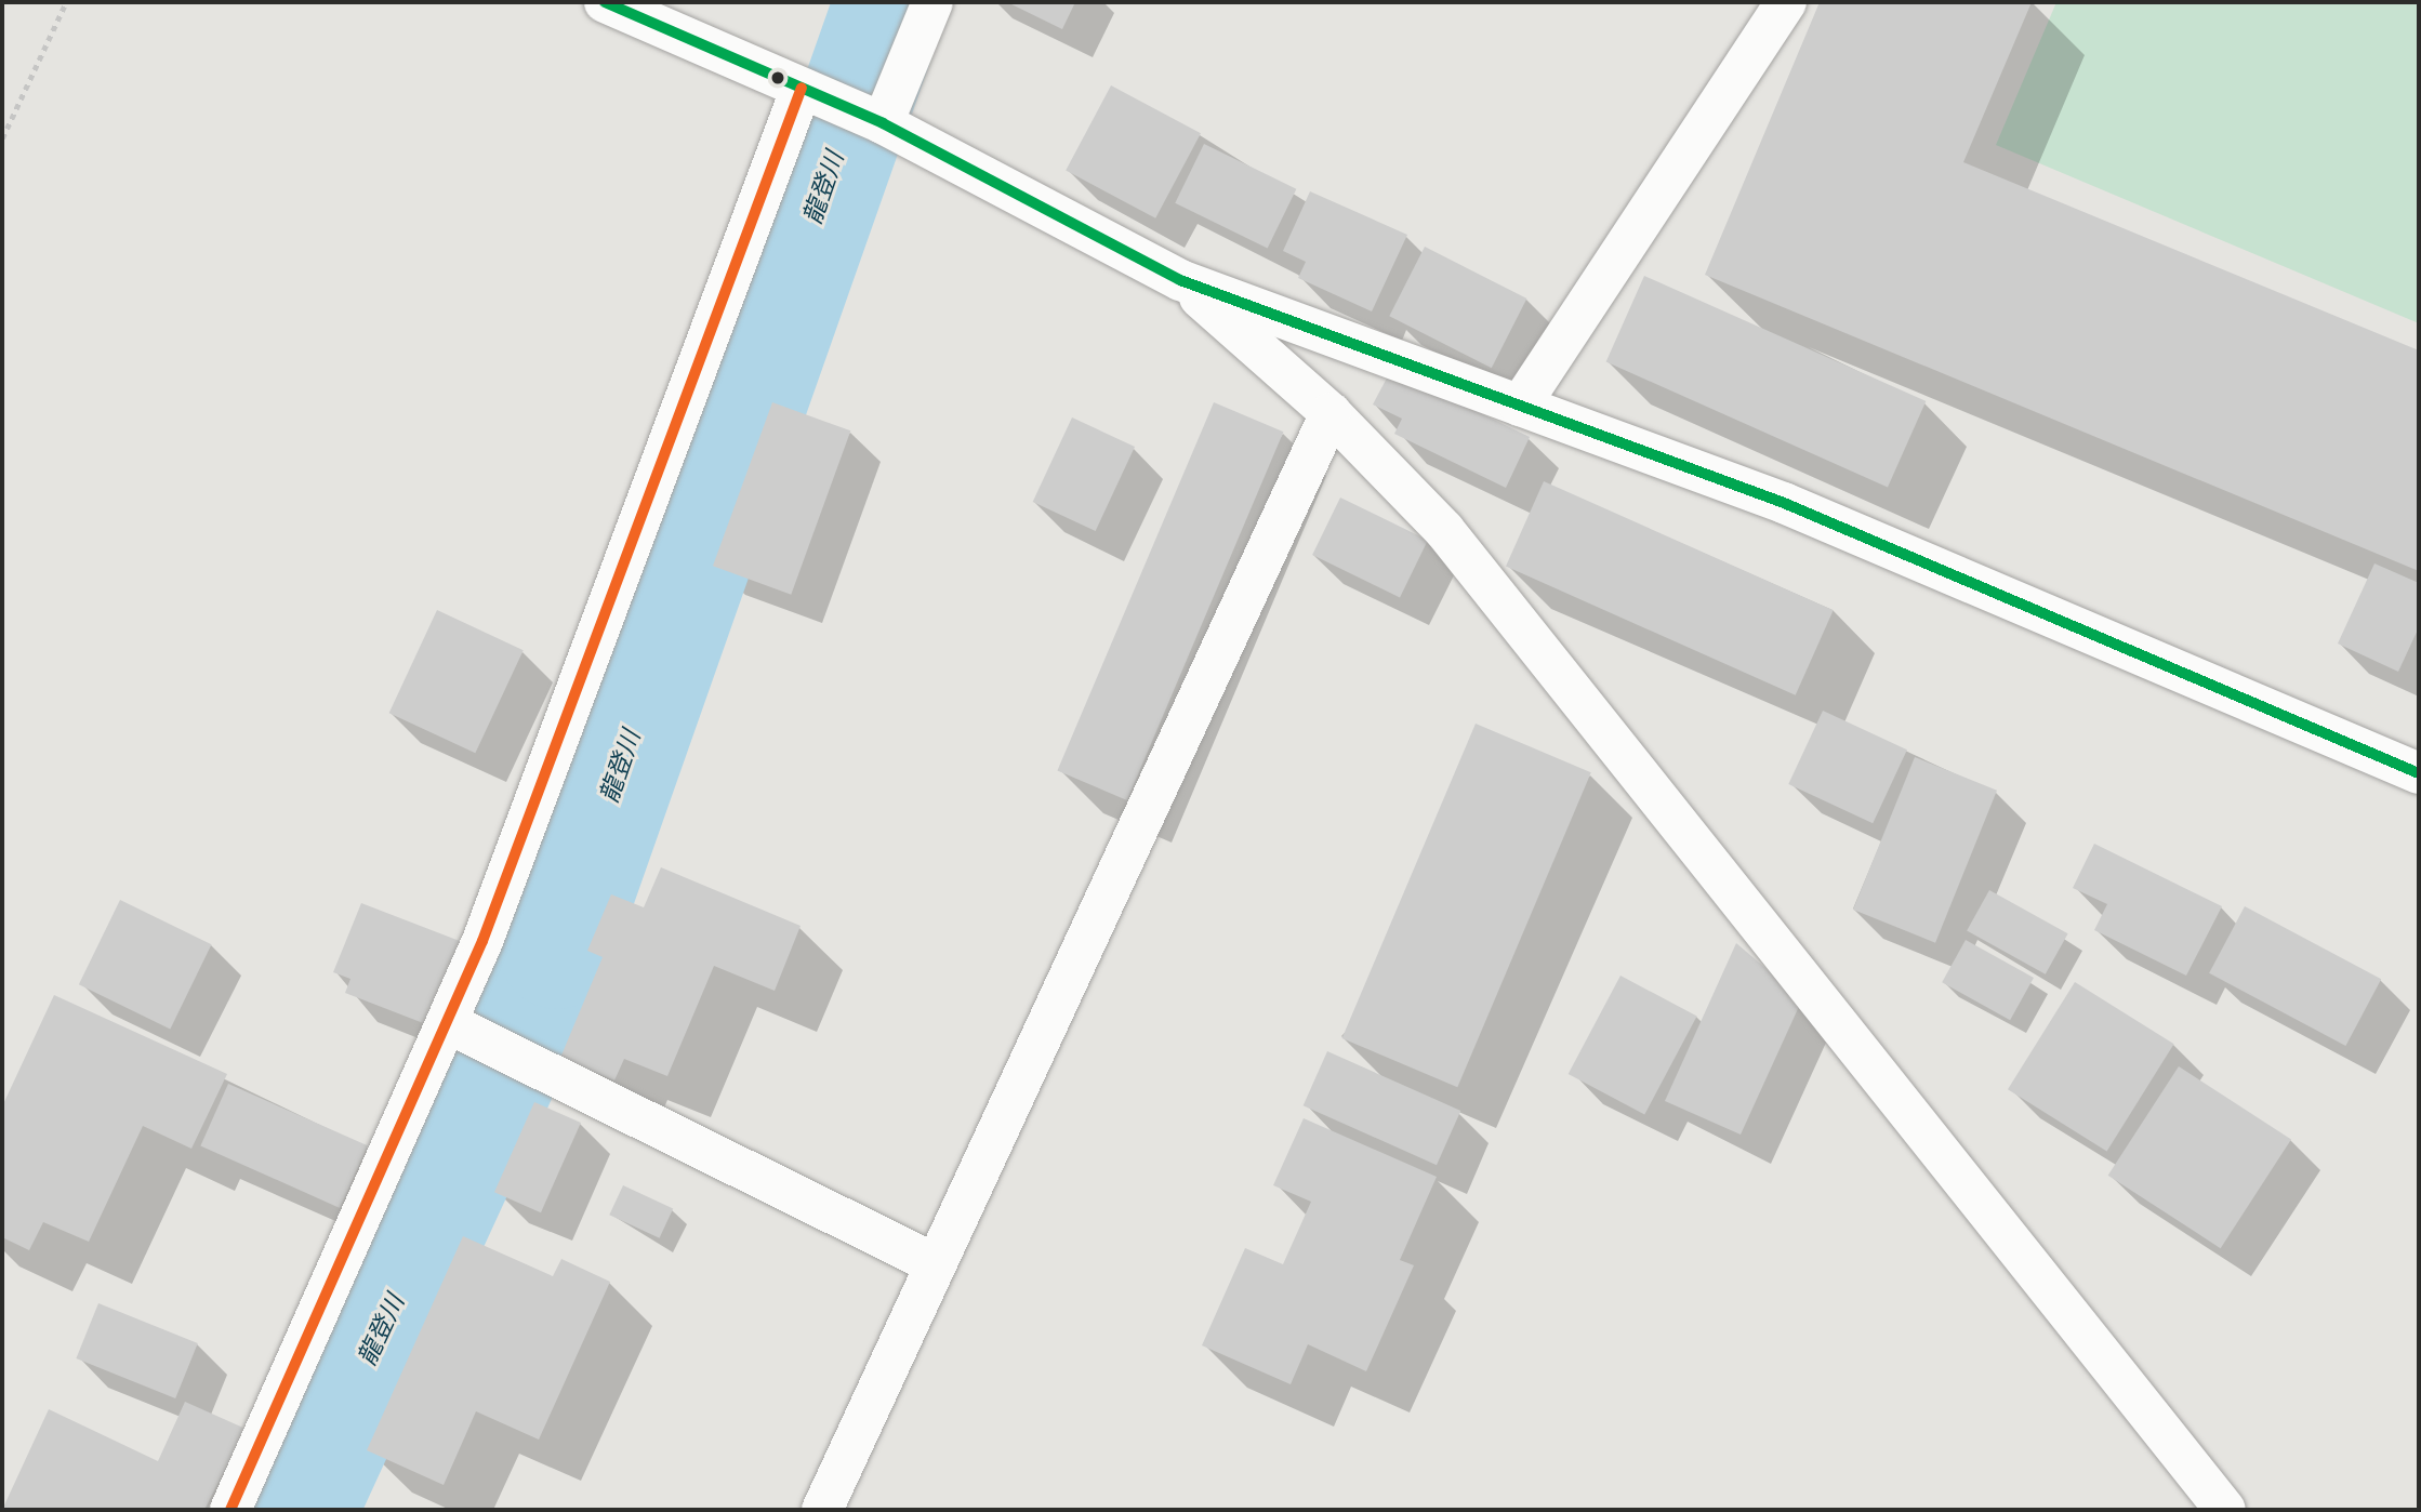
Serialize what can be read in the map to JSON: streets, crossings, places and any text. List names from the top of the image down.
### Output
{
  "water": ["龍登川"]
}
